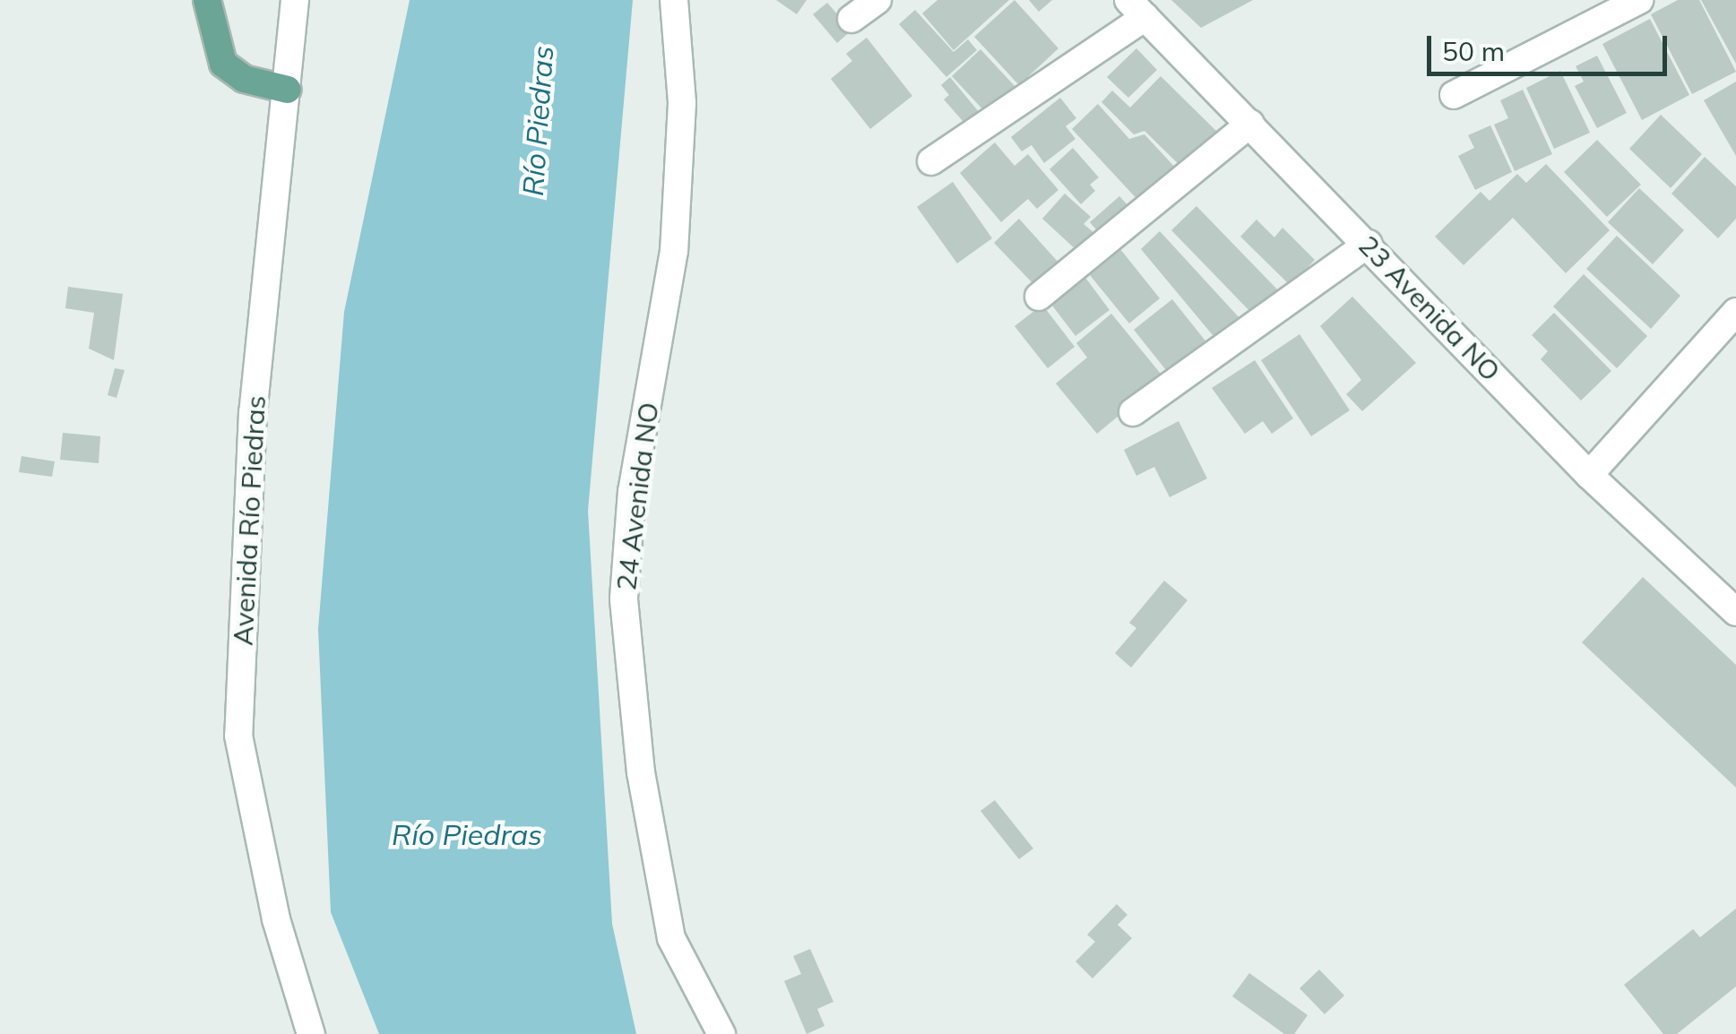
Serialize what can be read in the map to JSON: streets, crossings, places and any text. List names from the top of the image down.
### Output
{
  "streets": {
    "street": ["23 Avenida NO", "24 Avenida NO", "Avenida Río Piedras"]
  },
  "water": ["Río Piedras"],
  "scale_bar": "50 m"
}
